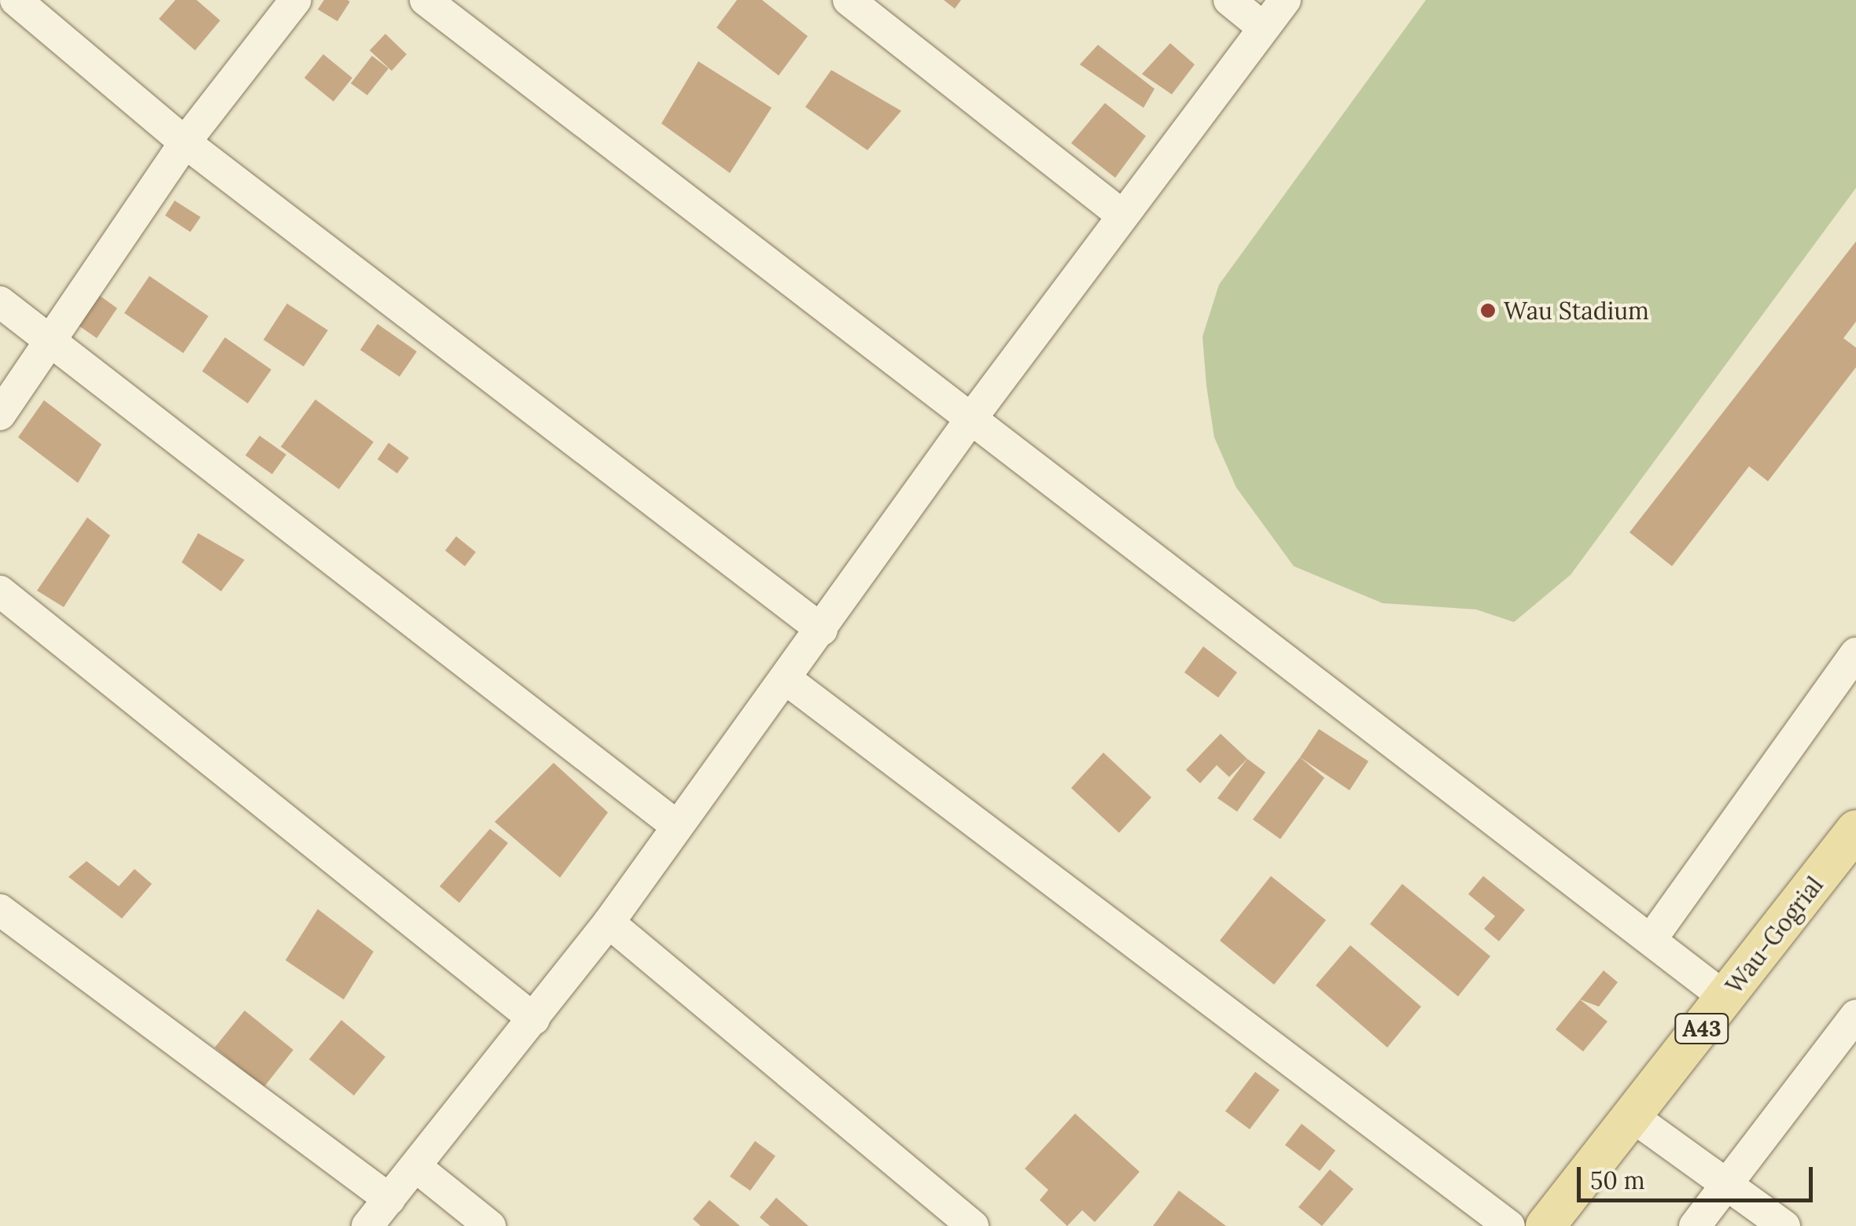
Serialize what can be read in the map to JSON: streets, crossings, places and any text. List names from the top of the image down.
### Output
{
  "streets": {
    "main road": ["Wau-Gogrial", "A43"]
  },
  "places": ["Wau Stadium"],
  "scale_bar": "50 m"
}
